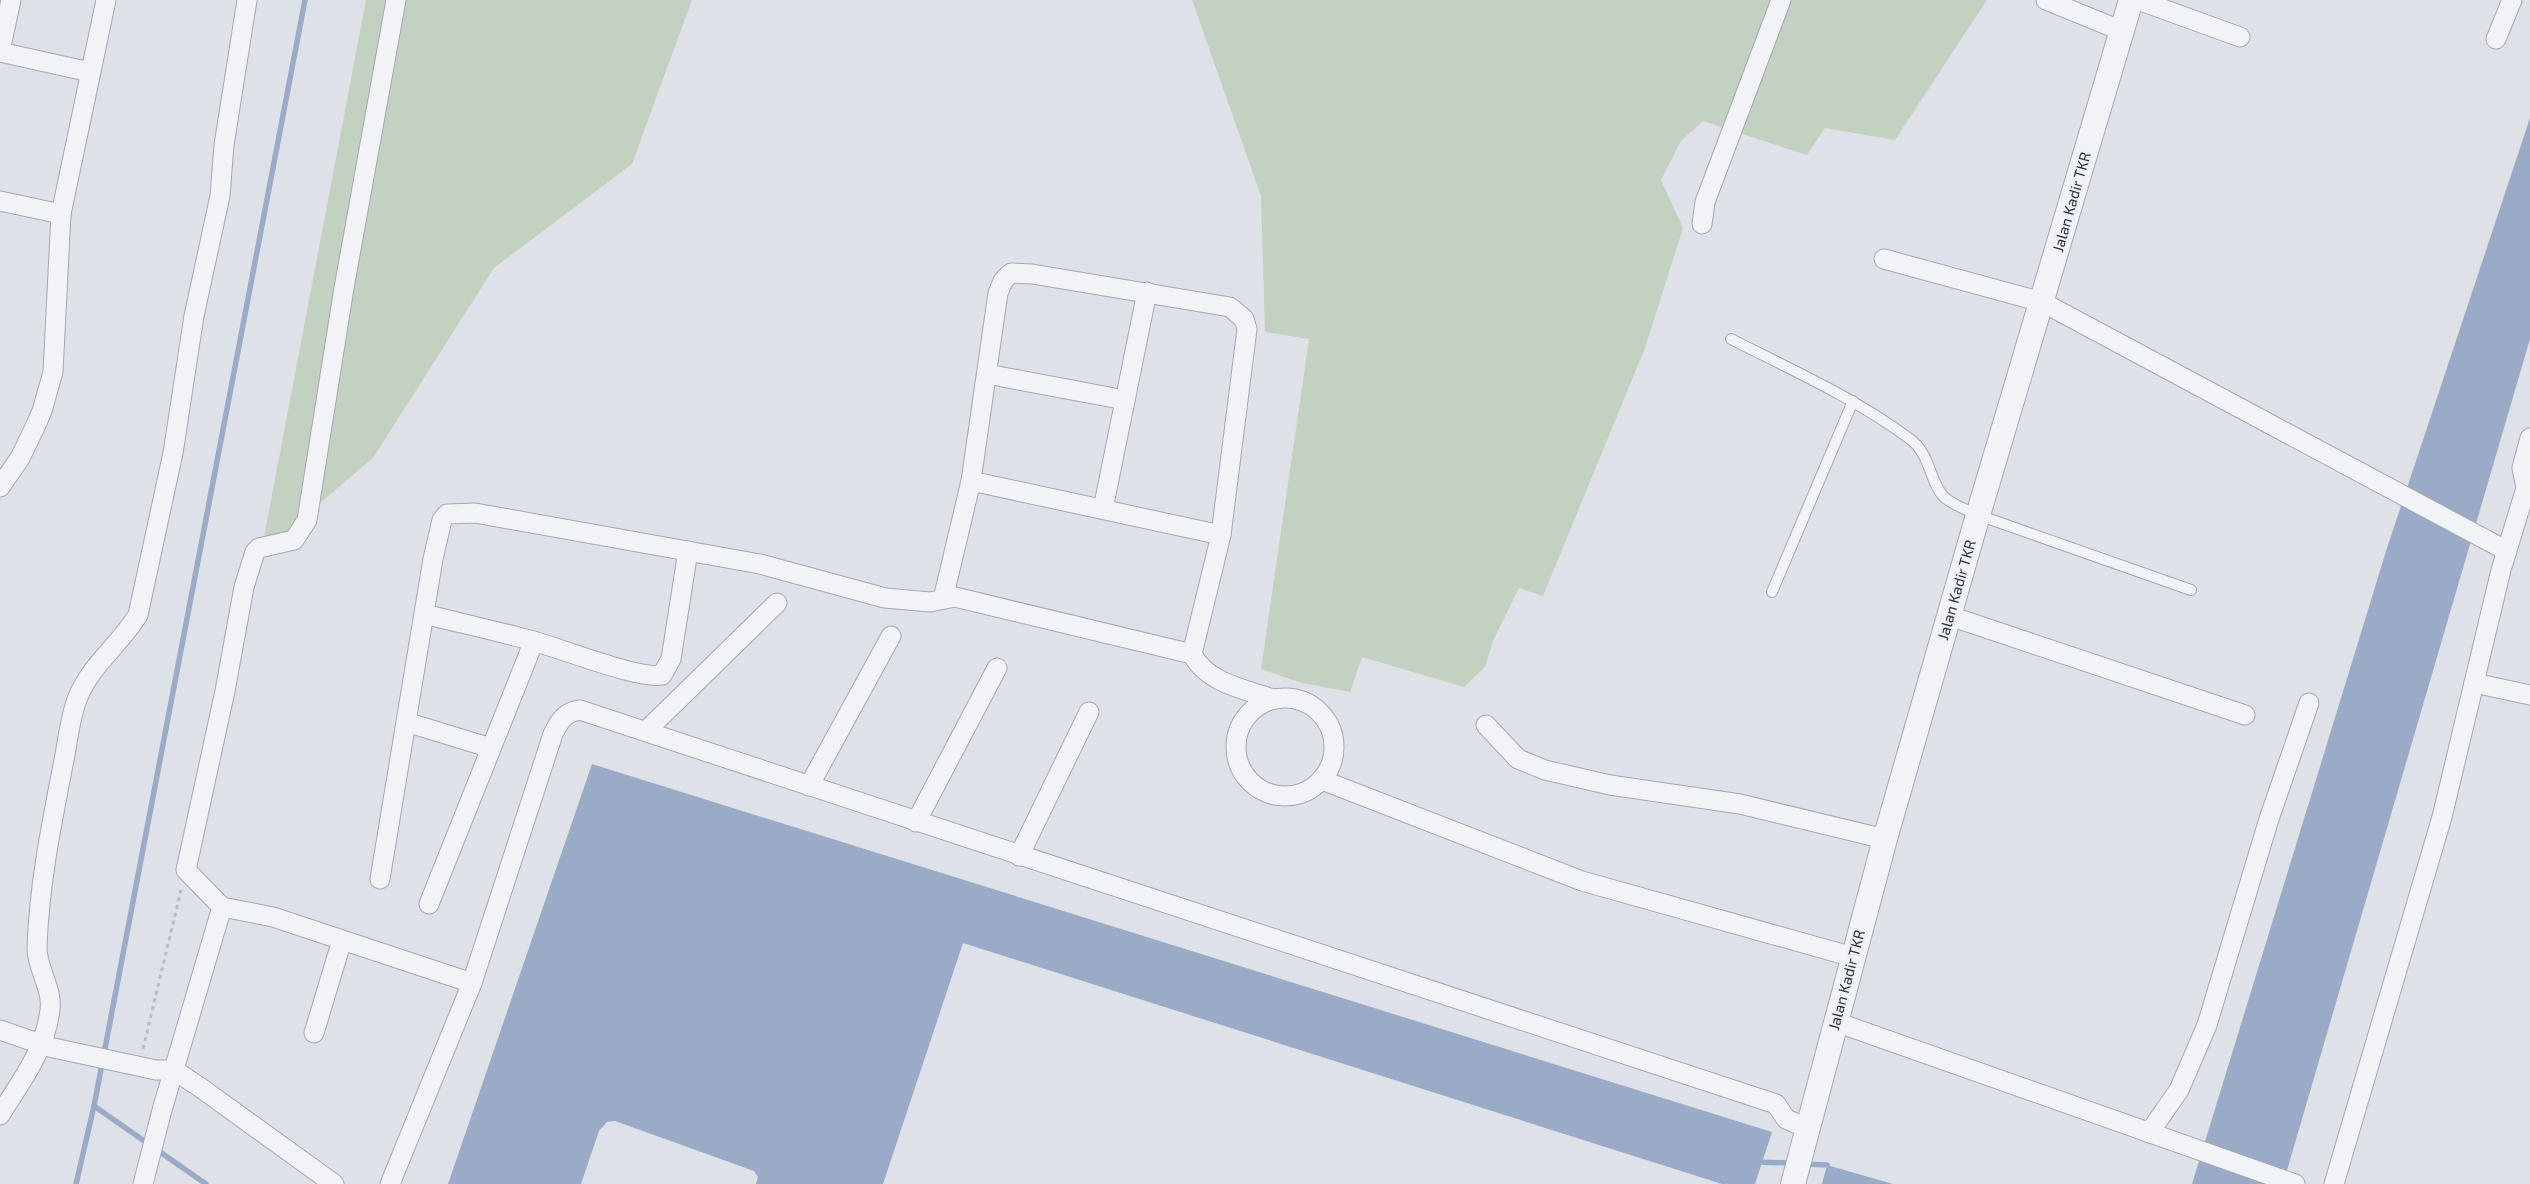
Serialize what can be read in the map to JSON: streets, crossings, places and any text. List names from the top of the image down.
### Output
{
  "streets": {
    "street": ["Jalan Kadir TKR"]
  }
}
